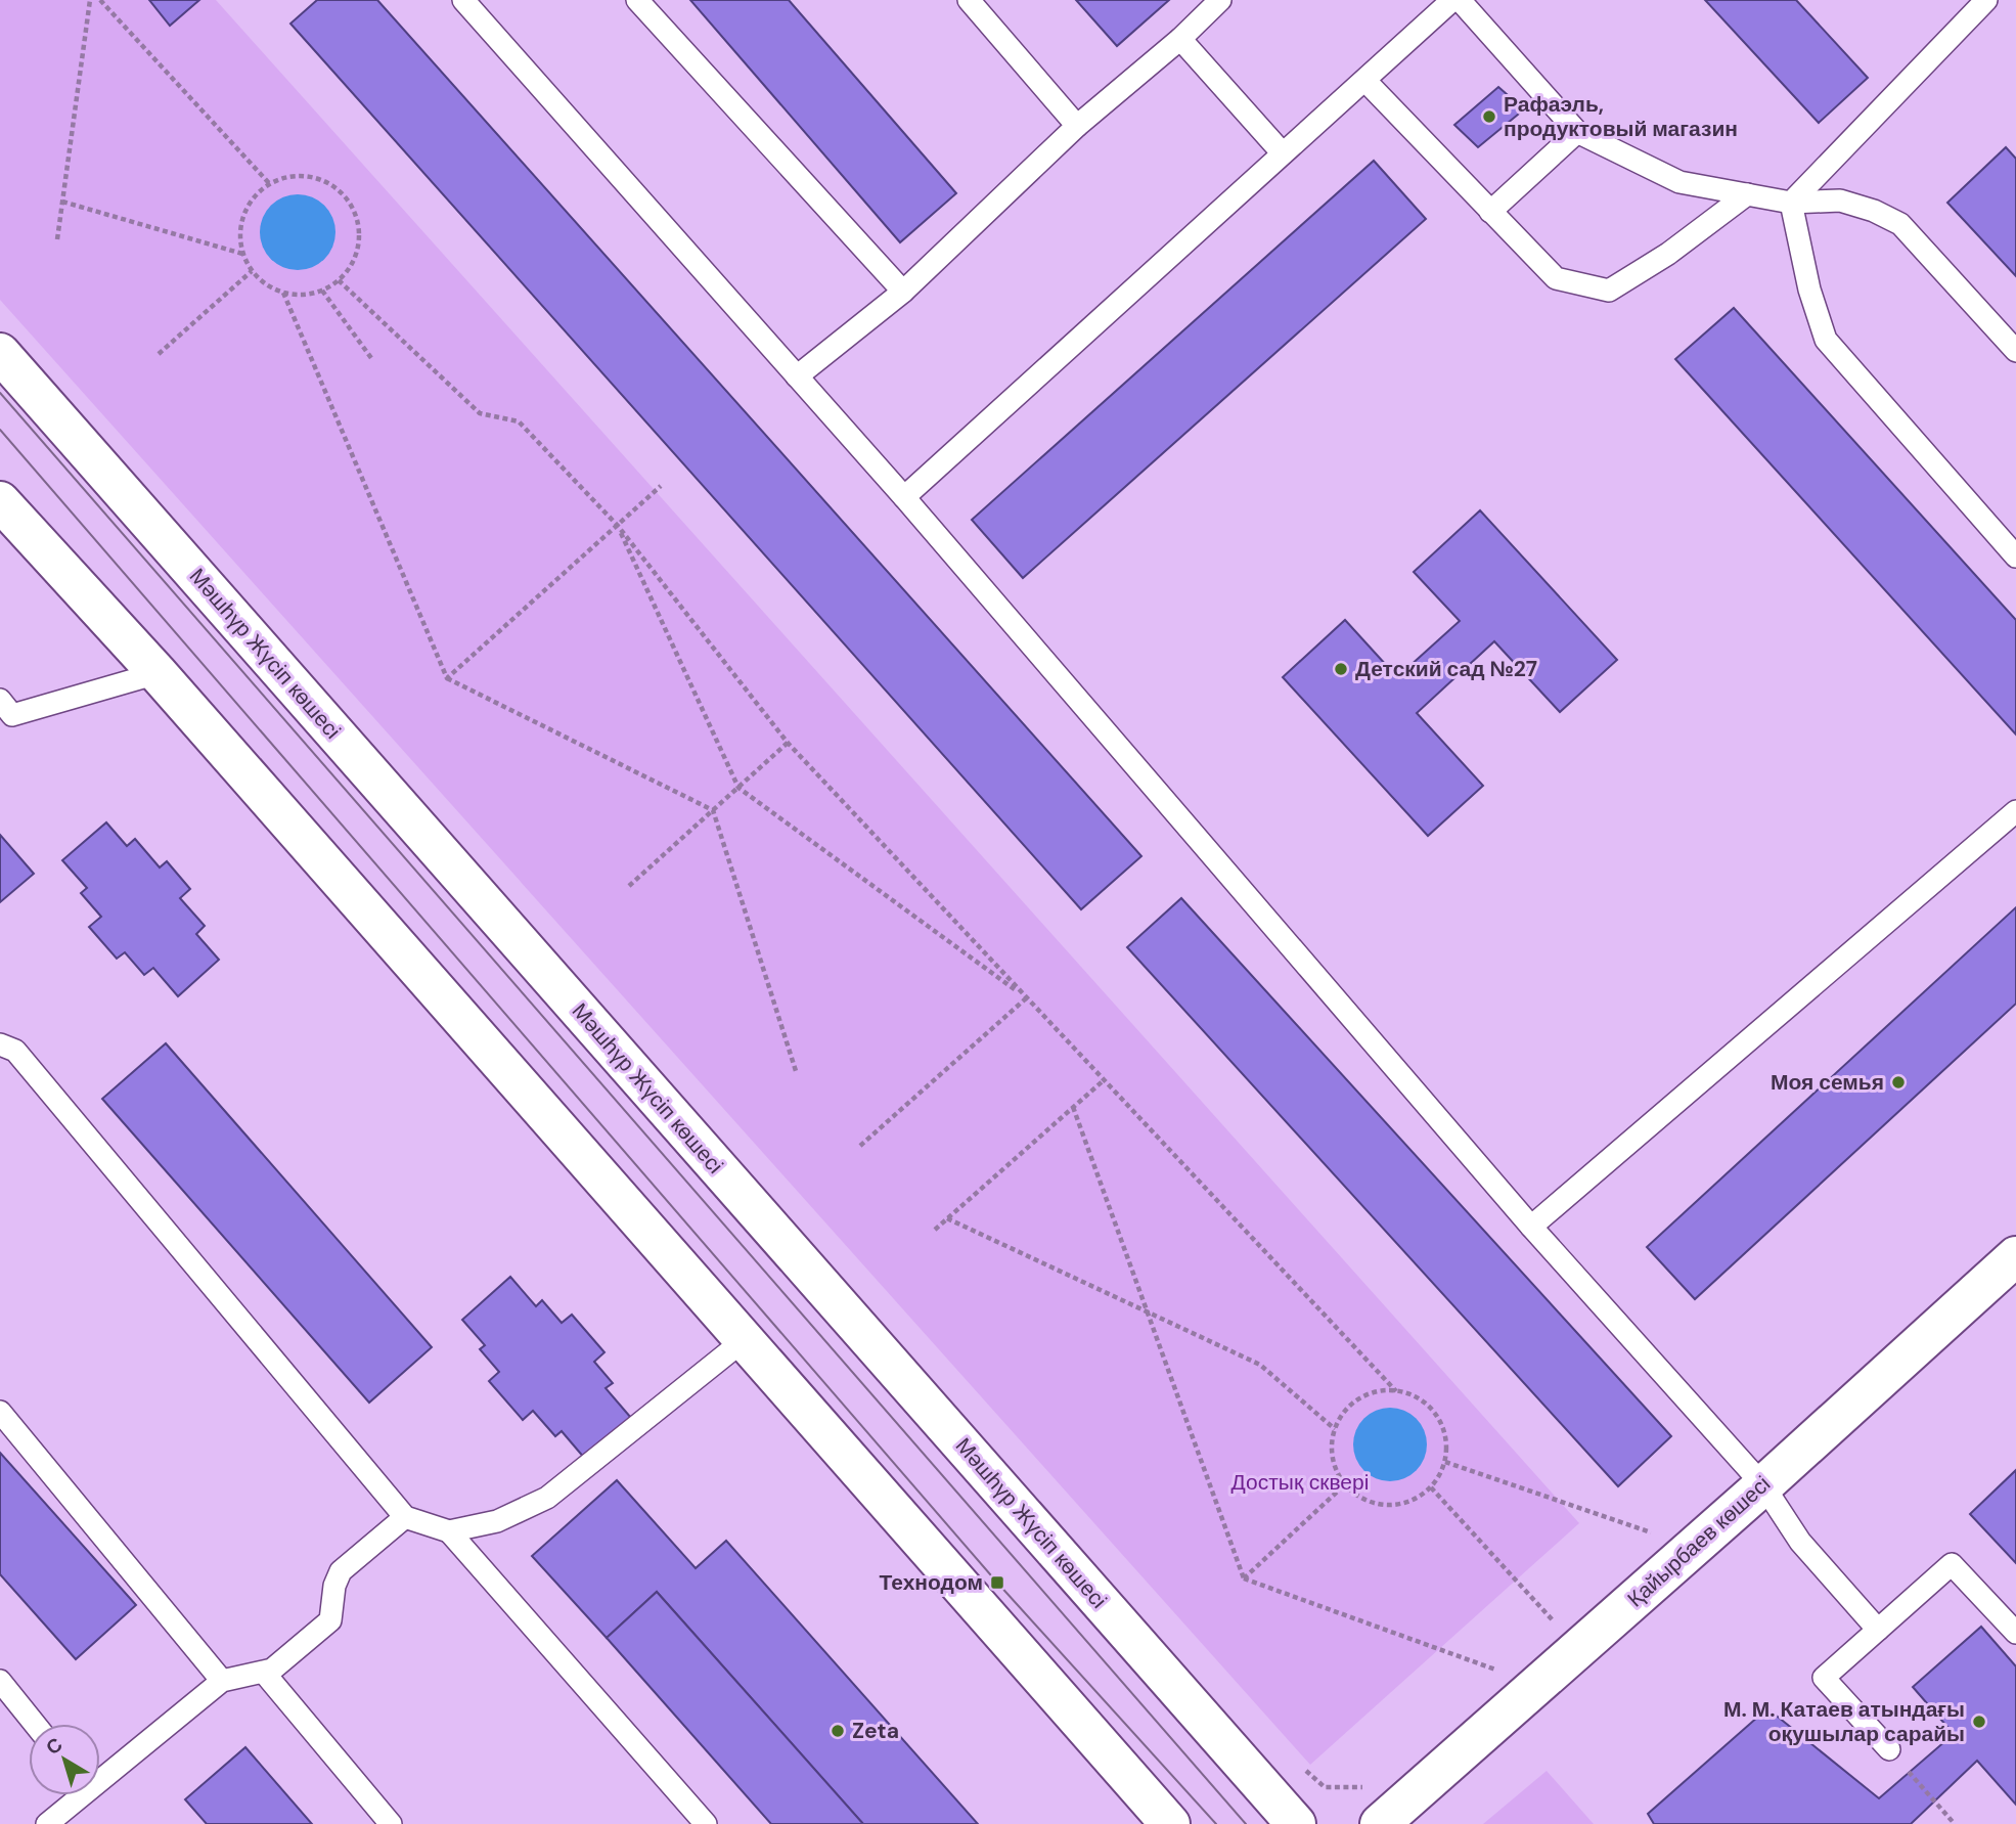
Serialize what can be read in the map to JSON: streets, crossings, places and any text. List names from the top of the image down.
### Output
{
  "streets": {
    "street": ["Мәшһүр Жүсіп көшесі", "Қайырбаев көшесі"]
  },
  "parks": ["Достық сквері"],
  "places": {
    "other": [
      "Рафаэль, продуктовый магазин",
      "Детский сад №27",
      "Моя семья",
      "М. М. Катаев атындағы оқушылар сарайы",
      "Zeta"
    ],
    "transit": ["Технодом"]
  },
  "north": "top left"
}
